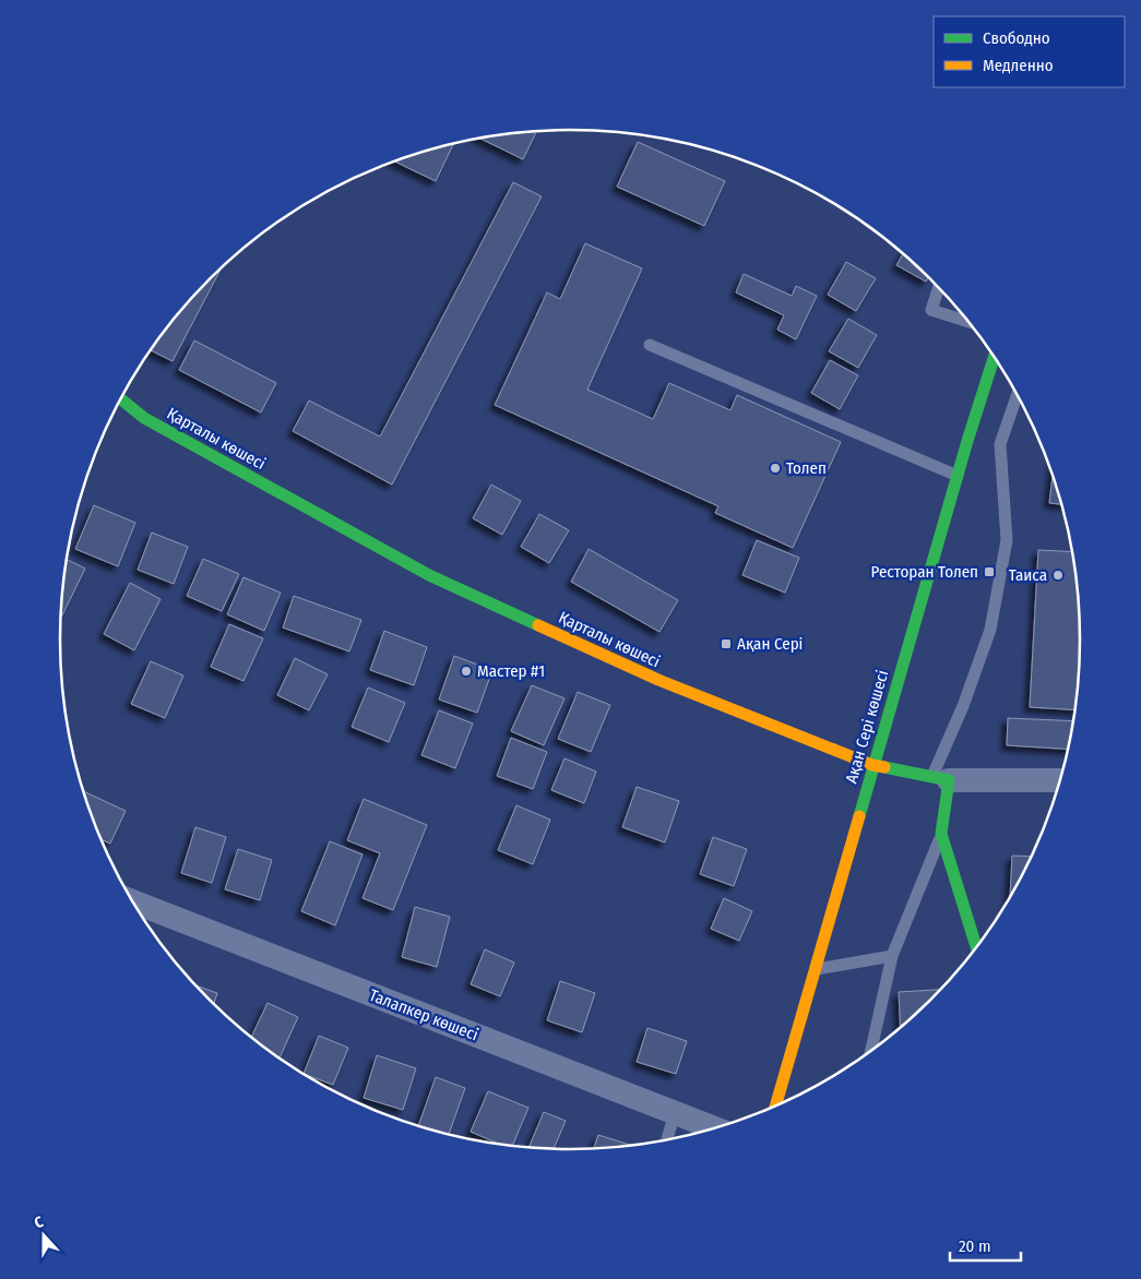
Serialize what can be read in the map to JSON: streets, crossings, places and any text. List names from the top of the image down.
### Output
{
  "streets": {
    "street": ["Қарталы көшесі", "Ақан Сері көшесі", "Талапкер көшесі"]
  },
  "crossings": [
    ["Қарталы көшесі", "Ақан Сері көшесі"]
  ],
  "places": {
    "other": ["Толеп", "Таиса", "Мастер #1"],
    "transit": ["Ресторан Толеп", "Ақан Серi"]
  },
  "legend": ["Свободно", "Медленно"],
  "scale_bar": "20 m",
  "north": "top"
}
